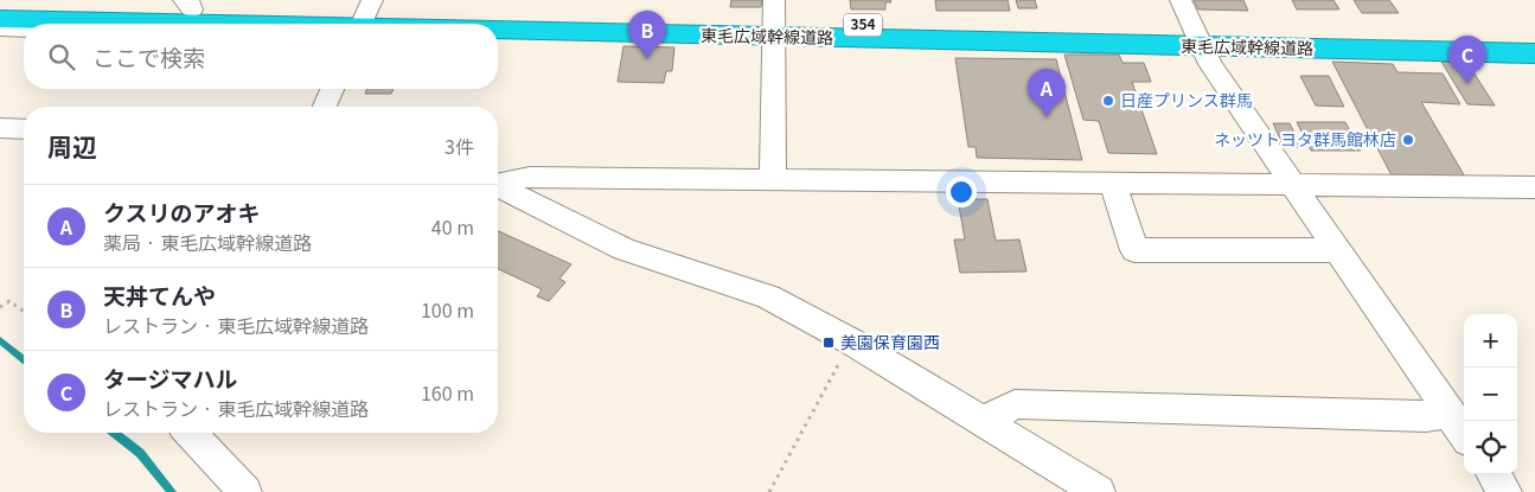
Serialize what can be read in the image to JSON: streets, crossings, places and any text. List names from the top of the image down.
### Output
{
  "streets": {
    "highway": ["354", "東毛広域幹線道路"]
  },
  "places": {
    "other": ["日産プリンス群馬", "ネッツトヨタ群馬館林店"],
    "transit": ["美園保育園西"]
  },
  "page": {
    "pins": ["B", "C", "A"],
    "search": "ここで検索",
    "heading": ["周辺", "3件"],
    "list": [
      {
        "mark": "A",
        "name": "クスリのアオキ",
        "note": "薬局 · 東毛広域幹線道路",
        "value": "40 m"
      },
      {
        "mark": "B",
        "name": "天丼てんや",
        "note": "レストラン · 東毛広域幹線道路",
        "value": "100 m"
      },
      {
        "mark": "C",
        "name": "タージマハル",
        "note": "レストラン · 東毛広域幹線道路",
        "value": "160 m"
      }
    ],
    "map_buttons": ["+", "−"]
  }
}
